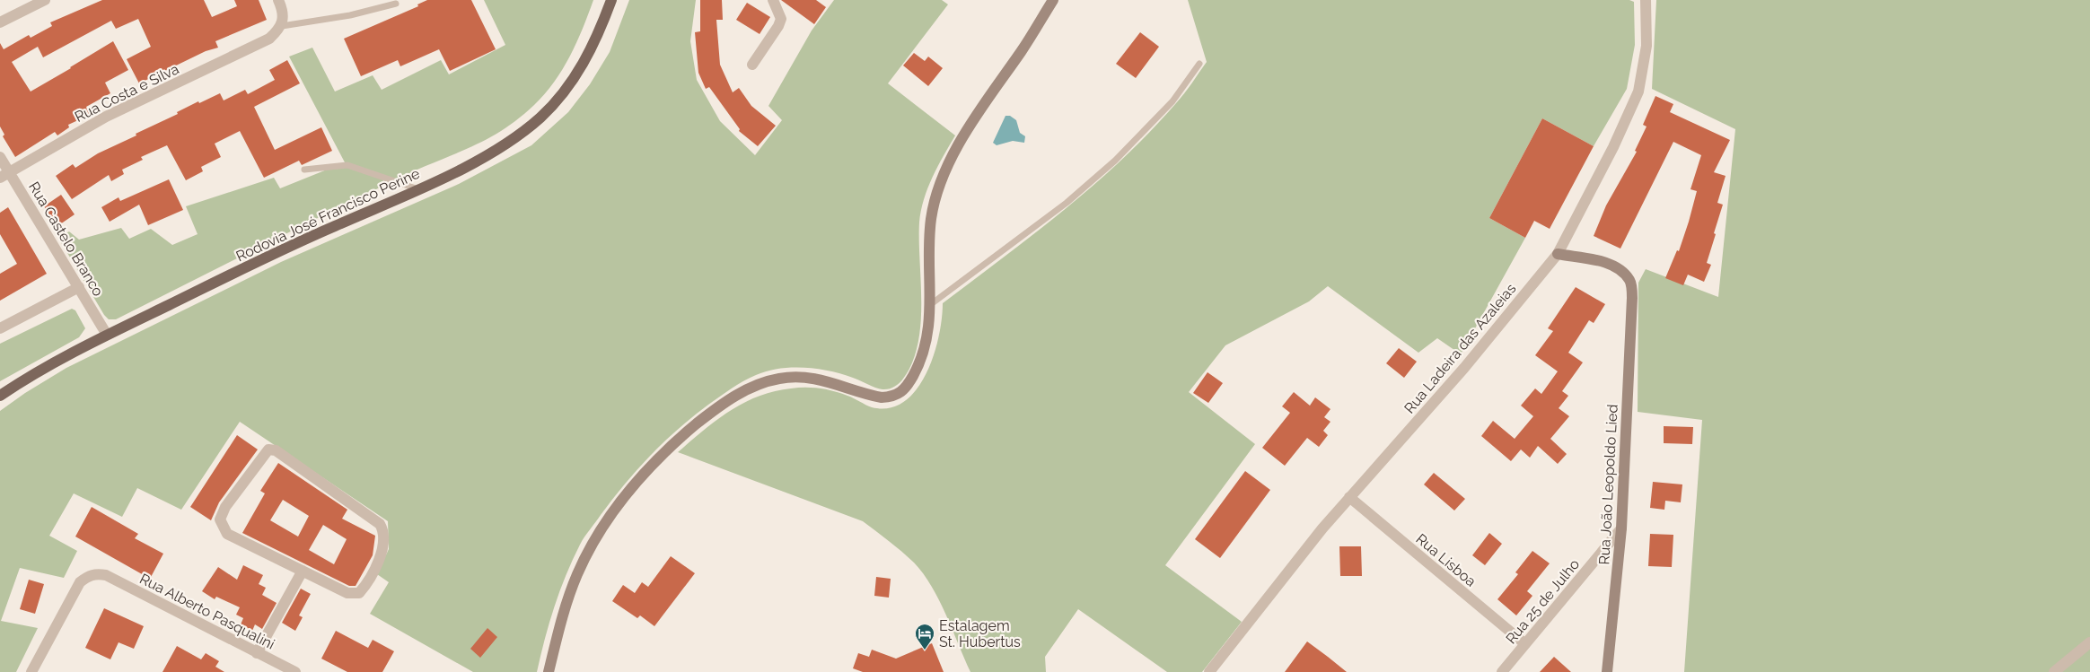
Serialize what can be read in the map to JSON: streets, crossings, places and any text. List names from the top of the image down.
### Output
{
  "streets": {
    "main road": ["Rodovia José Francisco Perine"],
    "street": [
      "Rua Costa e Silva",
      "Rua Castelo Branco",
      "Rua Ladeira das Azaleias",
      "Rua João Leopoldo Lied",
      "Rua Lisboa",
      "Rua 25 de Julho",
      "Rua Alberto Pasqualini"
    ]
  },
  "crossings": [
    ["Rua Costa e Silva", "Rua Castelo Branco"],
    ["Rodovia José Francisco Perine", "Rua Castelo Branco"],
    ["Rua Ladeira das Azaleias", "Rua João Leopoldo Lied"],
    ["Rua Ladeira das Azaleias", "Rua Lisboa"],
    ["Rua João Leopoldo Lied", "Rua 25 de Julho"],
    ["Rua Lisboa", "Rua 25 de Julho"]
  ],
  "places": {
    "hotel": ["Estalagem St. Hubertus"]
  }
}
